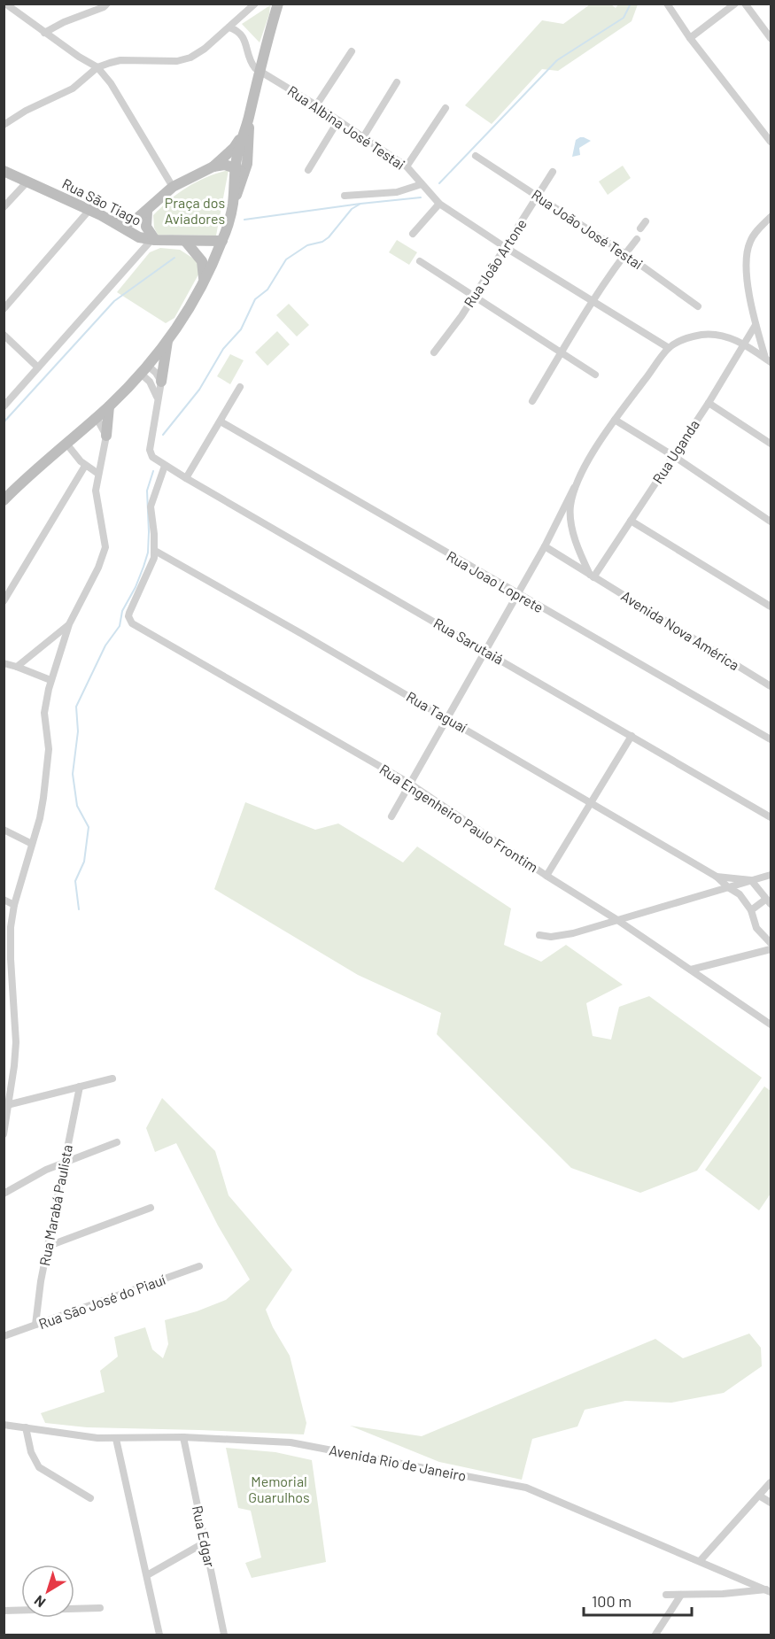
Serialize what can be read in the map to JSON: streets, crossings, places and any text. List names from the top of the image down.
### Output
{
  "streets": {
    "main road": ["Rua São Tiago"],
    "street": [
      "Rua Albina José Testai",
      "Rua João José Testai",
      "Rua João Artone",
      "Rua Uganda",
      "Rua Joao Loprete",
      "Avenida Nova América",
      "Rua Sarutaiá",
      "Rua Taguaí",
      "Rua Engenheiro Paulo Frontim",
      "Rua Marabá Paulista",
      "Rua São José do Piauí",
      "Avenida Rio de Janeiro",
      "Rua Edgar"
    ]
  },
  "crossings": [
    ["Rua Albina José Testai", "Rua João Artone"],
    ["Rua João José Testai", "Rua João Artone"],
    ["Rua Uganda", "Avenida Nova América"],
    ["Rua Taguaí", "Rua Engenheiro Paulo Frontim"],
    ["Rua Marabá Paulista", "Rua São José do Piauí"],
    ["Avenida Rio de Janeiro", "Rua Edgar"]
  ],
  "parks": ["Praça dos Aviadores", "Memorial Guarulhos"],
  "scale_bar": "100 m",
  "north": "bottom left"
}
